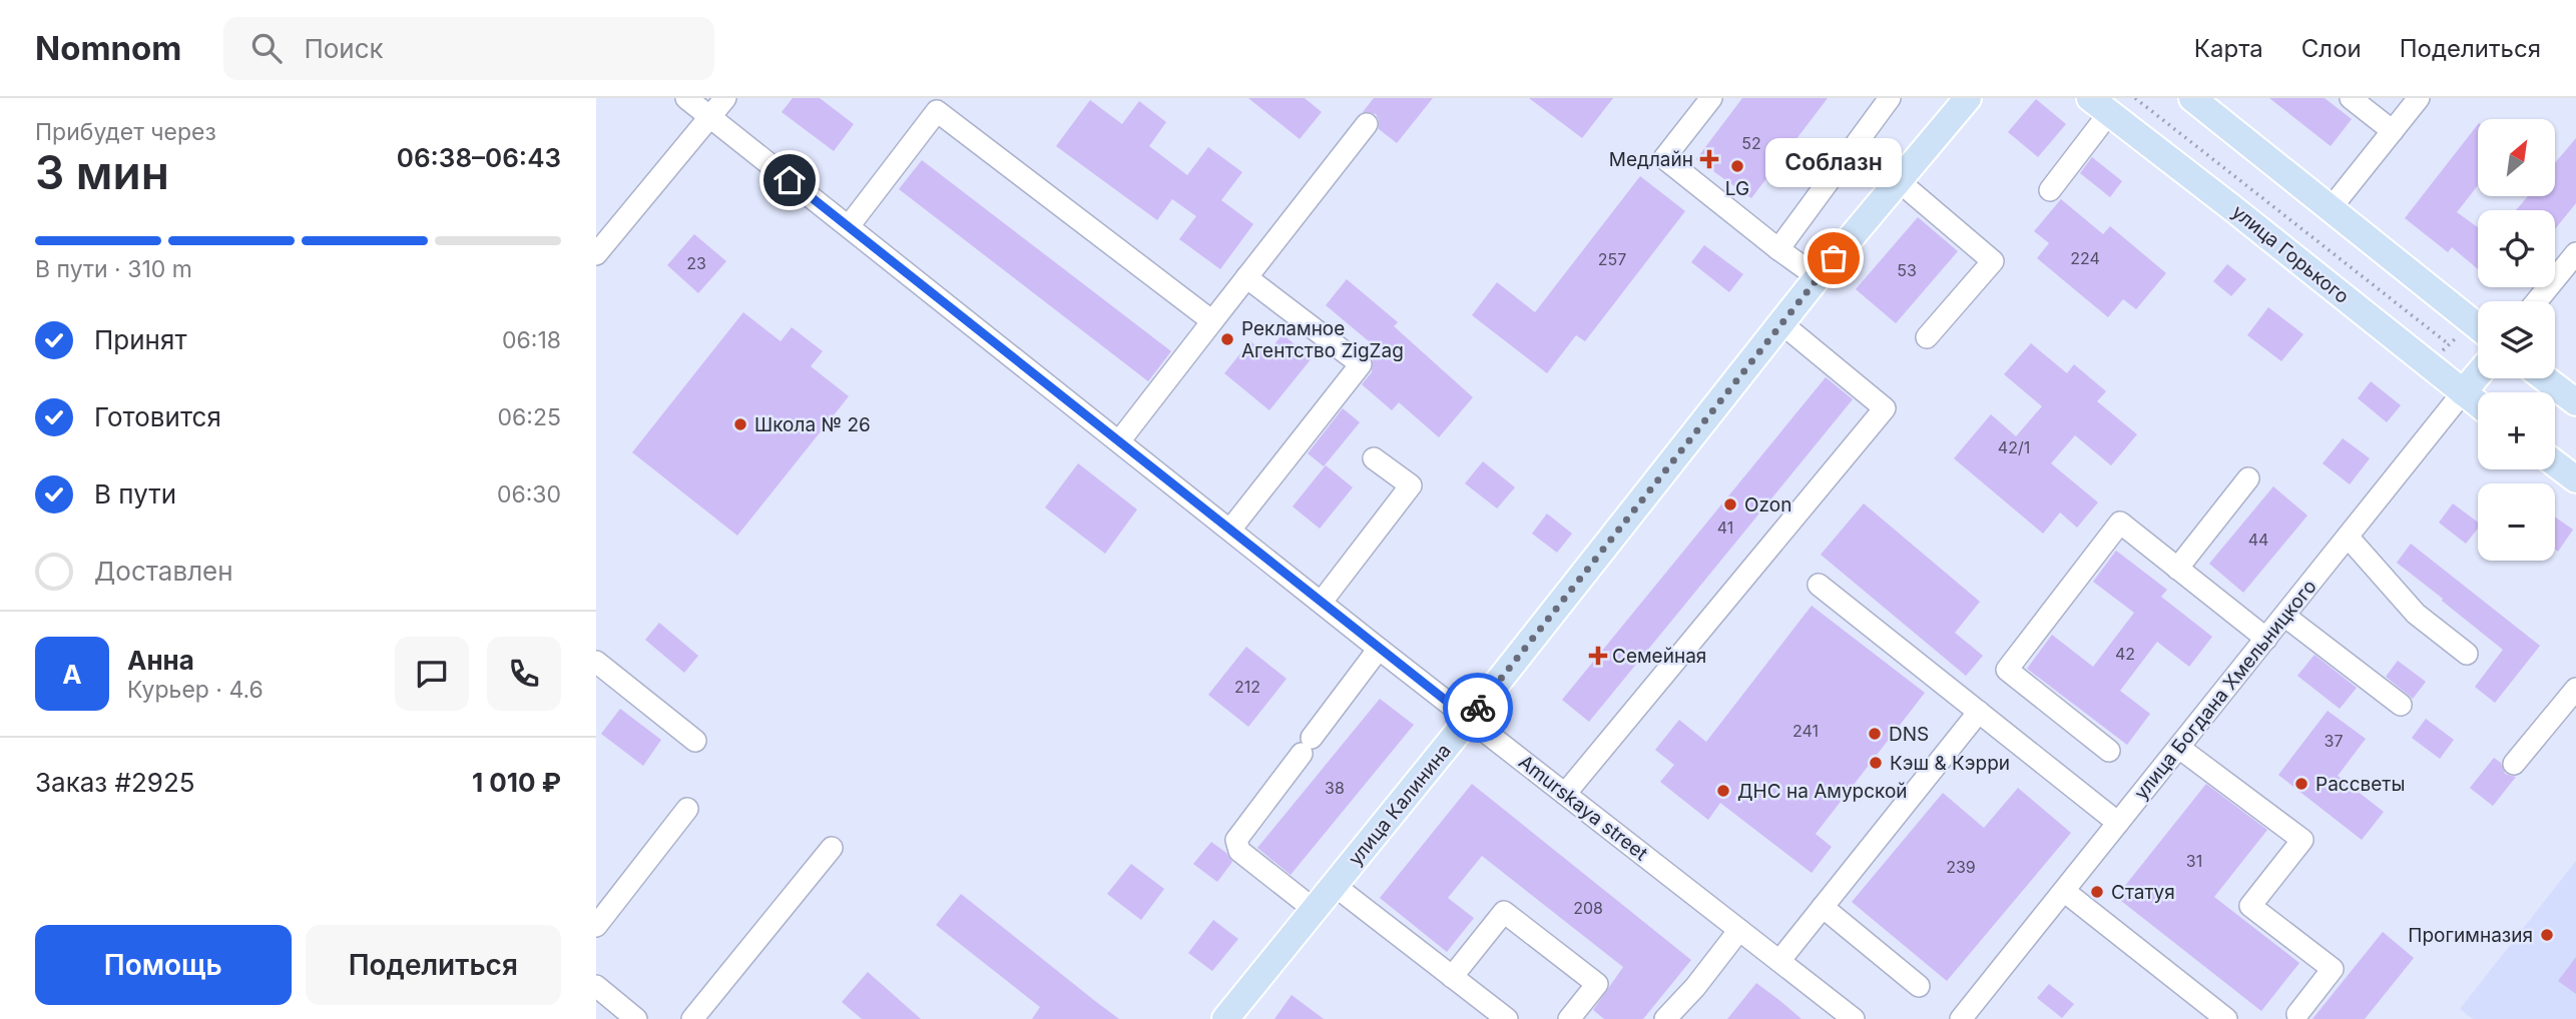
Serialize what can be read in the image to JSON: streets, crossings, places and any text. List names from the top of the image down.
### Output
{
  "streets": {
    "main road": ["улица Горького", "улица Богдана Хмельницкого", "улица Калинина"],
    "street": ["Amurskaya street"]
  },
  "crossings": [
    ["улица Горького", "улица Богдана Хмельницкого"],
    ["улица Калинина", "Amurskaya street"]
  ],
  "places": {
    "health": ["Медлайн", "Семейная"],
    "other": [
      "LG",
      "Соблазн",
      "Рекламное Агентство ZigZag",
      "Школа № 26",
      "Ozon",
      "DNS",
      "Кэш & Кэрри",
      "Рассветы",
      "ДНС на Амурской",
      "Статуя",
      "Прогимназия"
    ]
  },
  "house_numbers": [
    "52",
    "224",
    "257",
    "23",
    "53",
    "42/1",
    "41",
    "44",
    "42",
    "212",
    "241",
    "37",
    "38",
    "31",
    "239",
    "208"
  ],
  "north": "top right",
  "page": {
    "header": "Nomnom",
    "search": "Поиск",
    "nav": ["Карта", "Слои", "Поделиться"],
    "heading": ["3 мин", "Прибудет через", "06:38–06:43"],
    "panel": [
      "Анна",
      "Курьер · 4.6",
      "Заказ #2925",
      "1 010 ₽"
    ],
    "map_buttons": ["+", "−"],
    "bubble": "Соблазн",
    "bar": "В пути · 310 m",
    "list": [
      ["Принят", "06:18"],
      ["Готовится", "06:25"],
      ["В пути", "06:30"],
      "Доставлен"
    ],
    "round": "А",
    "buttons": ["Помощь", "Поделиться"]
  }
}
